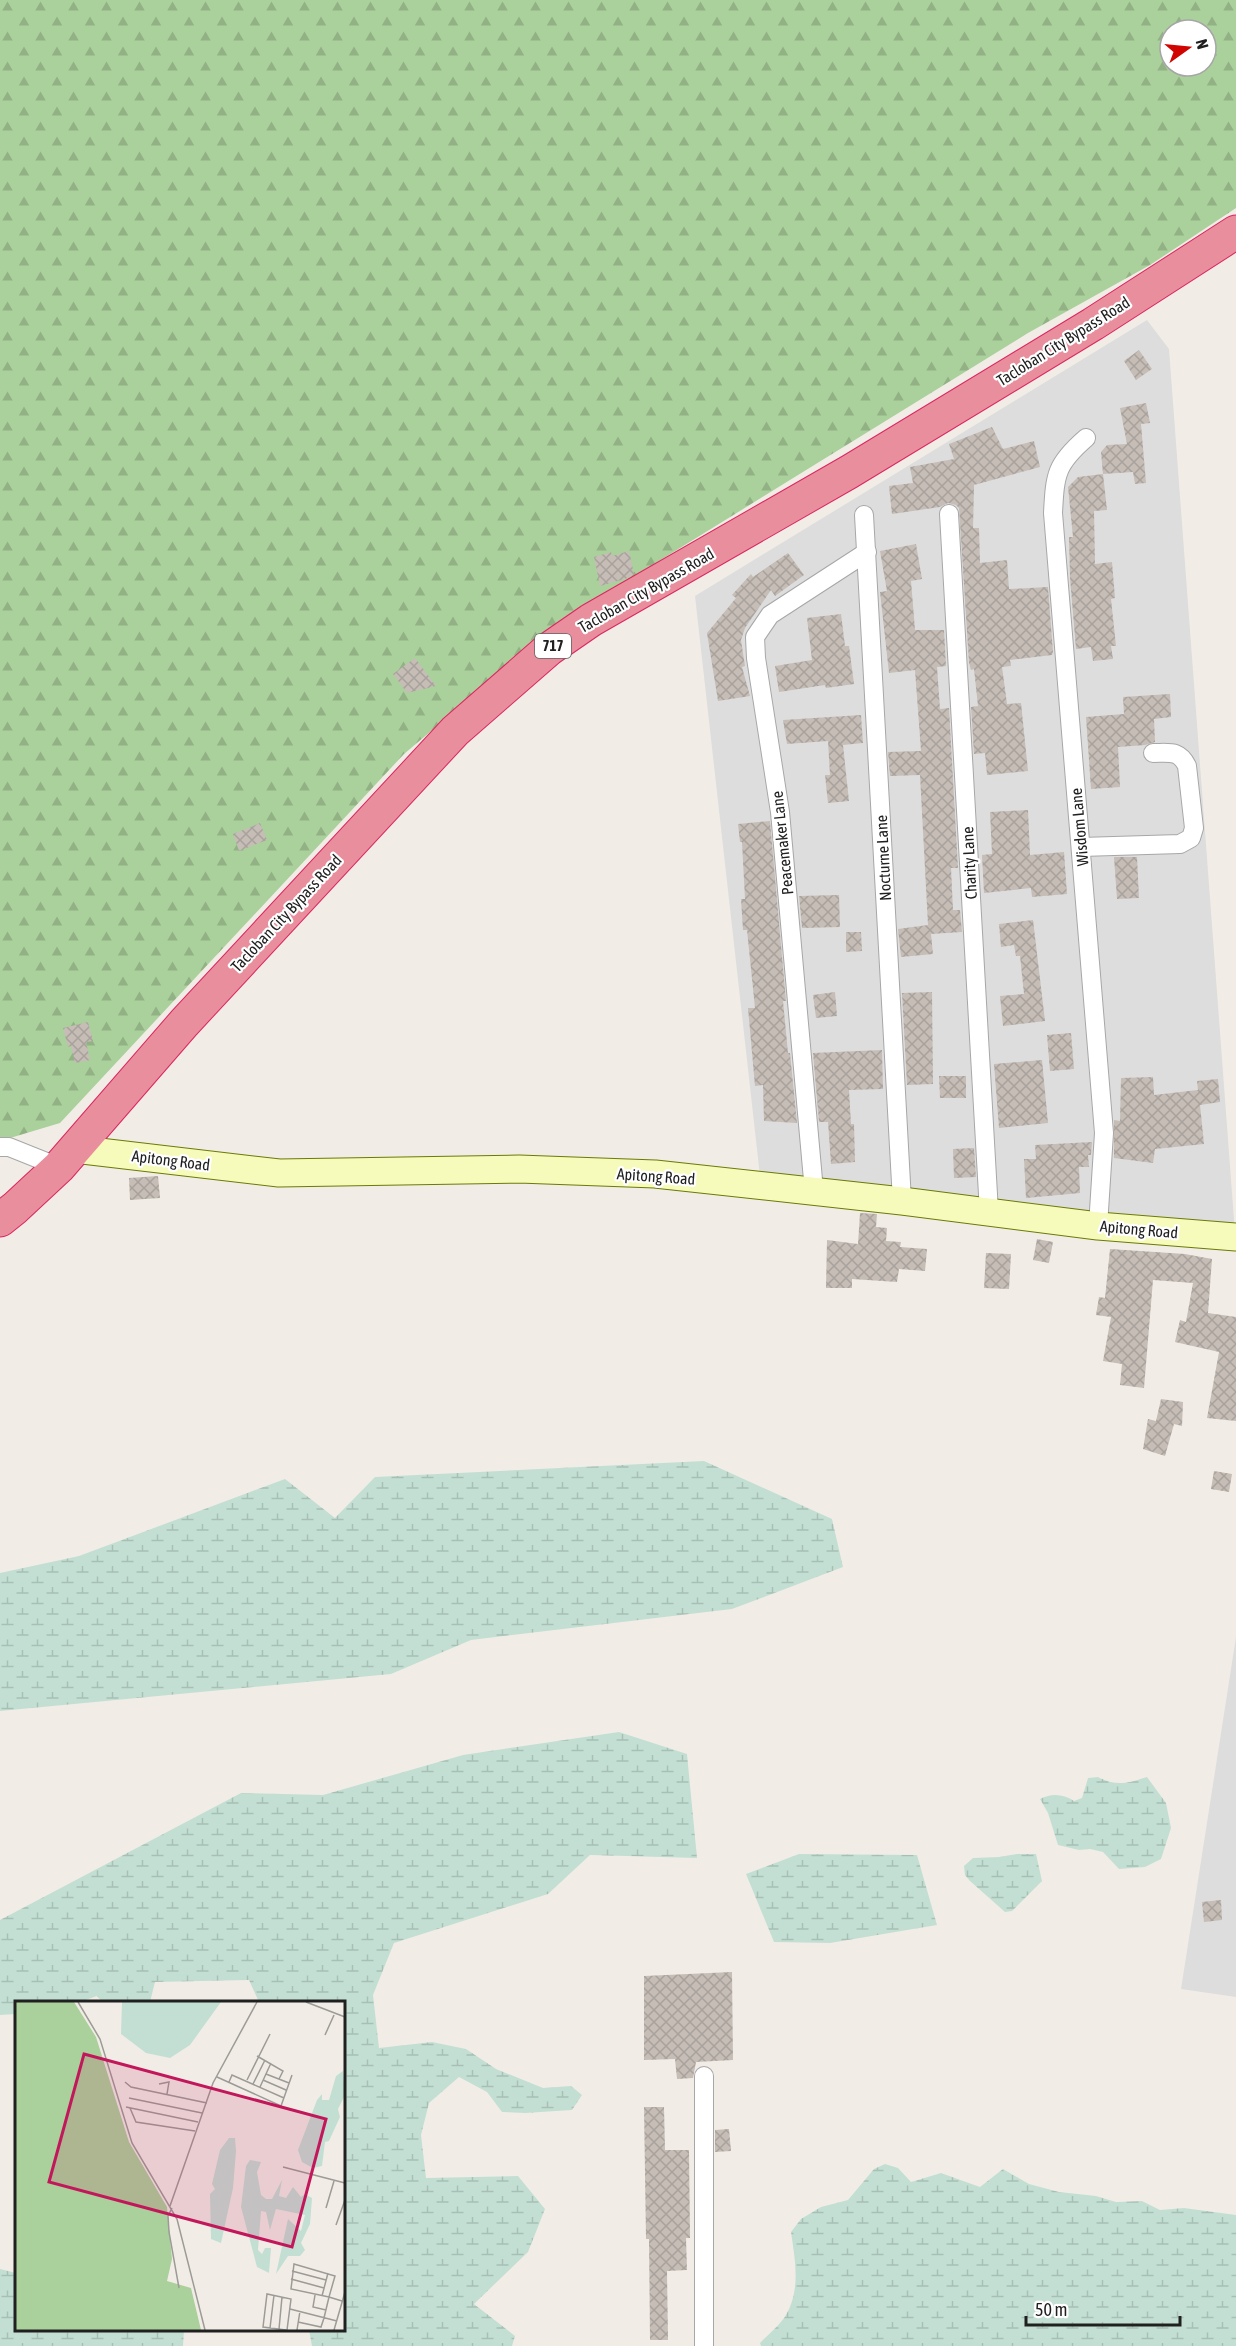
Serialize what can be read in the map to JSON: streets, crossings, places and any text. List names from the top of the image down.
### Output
{
  "streets": {
    "highway": ["Tacloban City Bypass Road", "717"],
    "street": [
      "Wisdom Lane",
      "Peacemaker Lane",
      "Nocturne Lane",
      "Charity Lane",
      "Apitong Road"
    ]
  },
  "crossings": [
    ["Tacloban City Bypass Road", "Apitong Road"],
    ["Wisdom Lane", "Apitong Road"],
    ["Peacemaker Lane", "Nocturne Lane"],
    ["Peacemaker Lane", "Apitong Road"],
    ["Nocturne Lane", "Apitong Road"],
    ["Charity Lane", "Apitong Road"]
  ],
  "scale_bar": "50 m",
  "north": "right"
}
